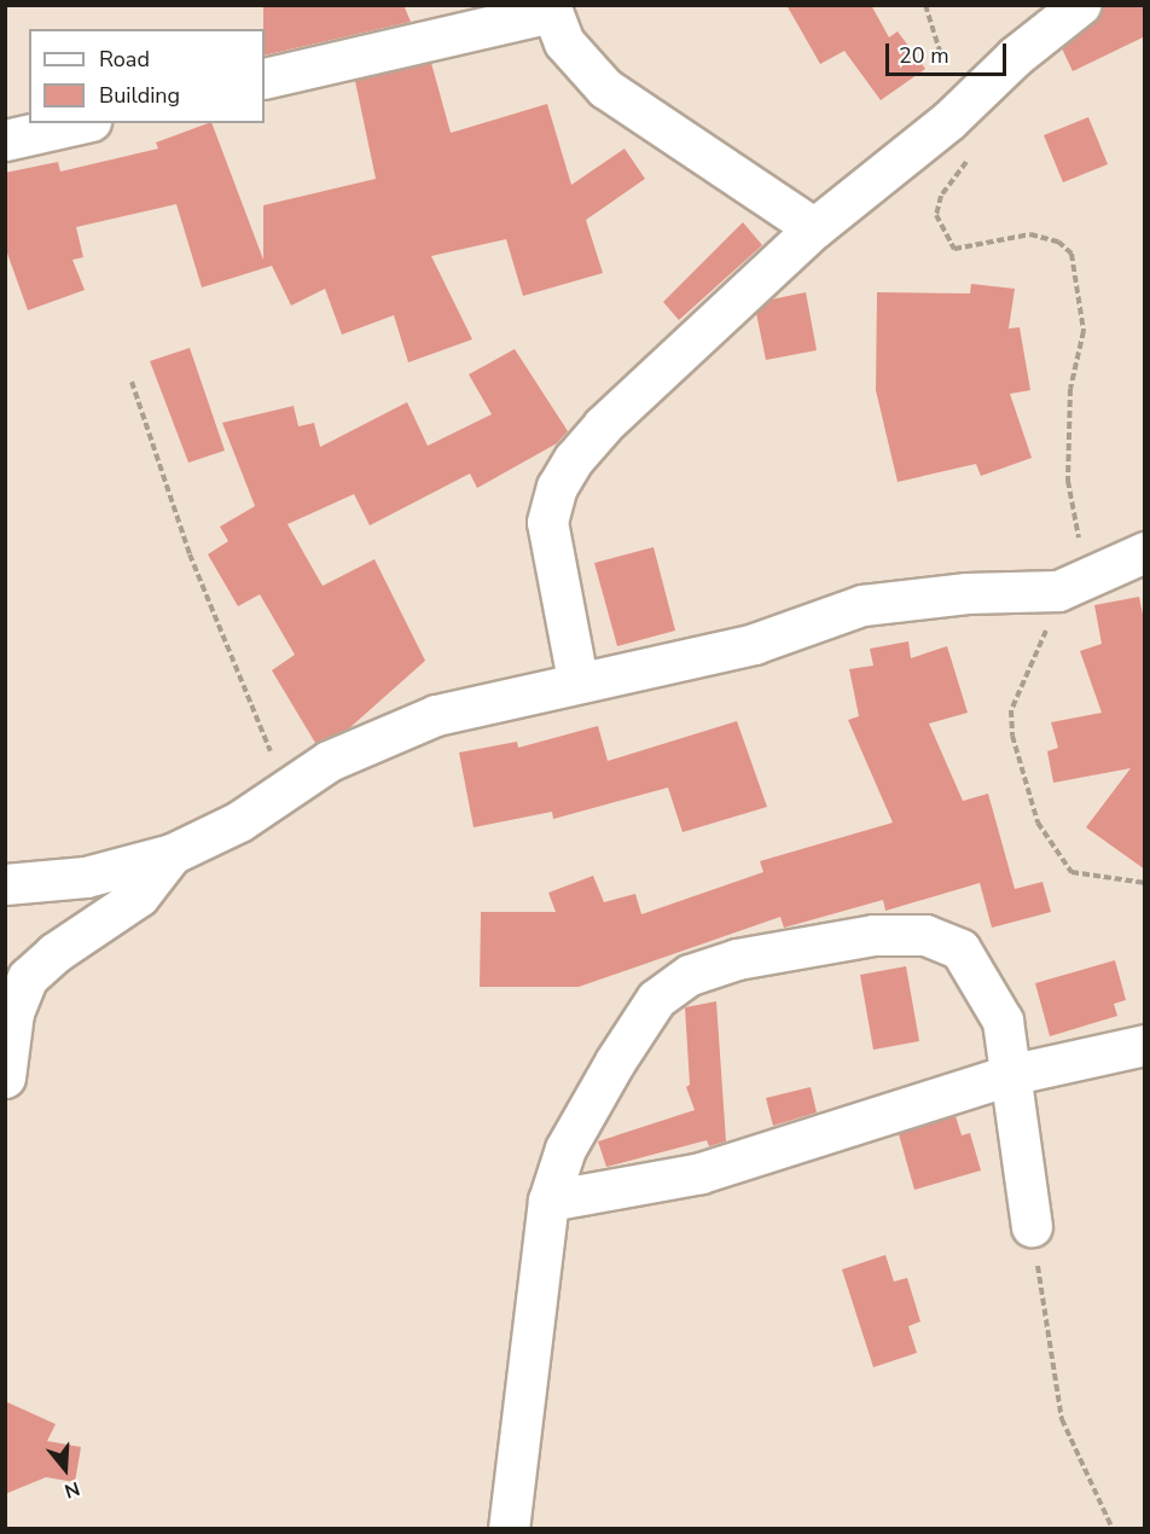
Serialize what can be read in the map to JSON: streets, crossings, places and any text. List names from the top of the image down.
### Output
{
  "legend": ["Road", "Building"],
  "scale_bar": "20 m",
  "north": "bottom"
}
